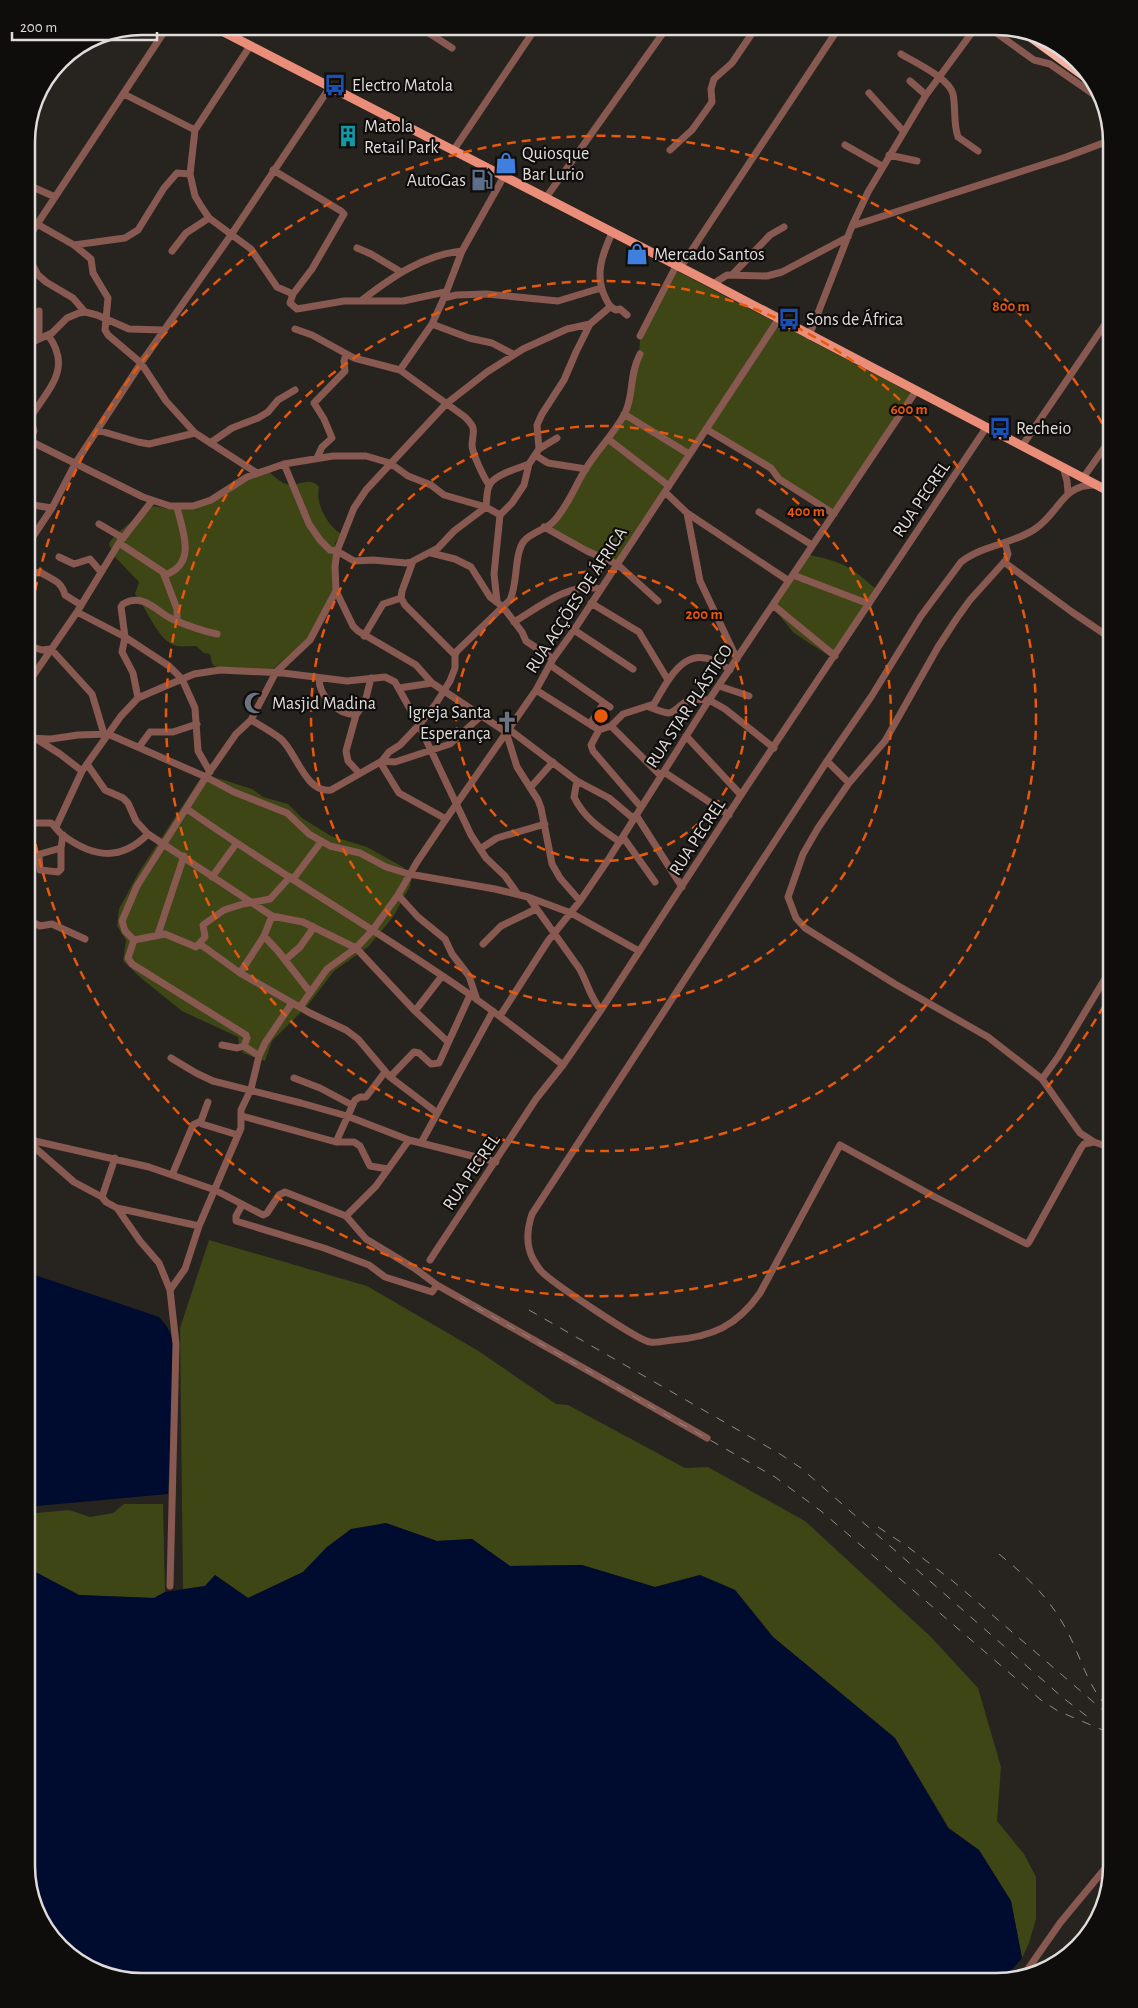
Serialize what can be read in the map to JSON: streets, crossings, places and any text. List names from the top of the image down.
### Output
{
  "streets": {
    "street": ["RUA PECREL", "RUA ACÇÕES DE ÁFRICA", "RUA STAR PLÁSTICO"]
  },
  "places": {
    "bus stop": ["Electro Matola", "Sons de África", "Recheio"],
    "building": ["Matola Retail Park"],
    "shop": ["Quiosque Bar Lurio", "Mercado Santos"],
    "fuel station": ["AutoGas"],
    "mosque": ["Masjid Madina"],
    "church": ["Igreja Santa Esperança"]
  },
  "scale_bar": "200 m",
  "rings": [
    "800 m",
    "600 m",
    "400 m",
    "200 m"
  ]
}
